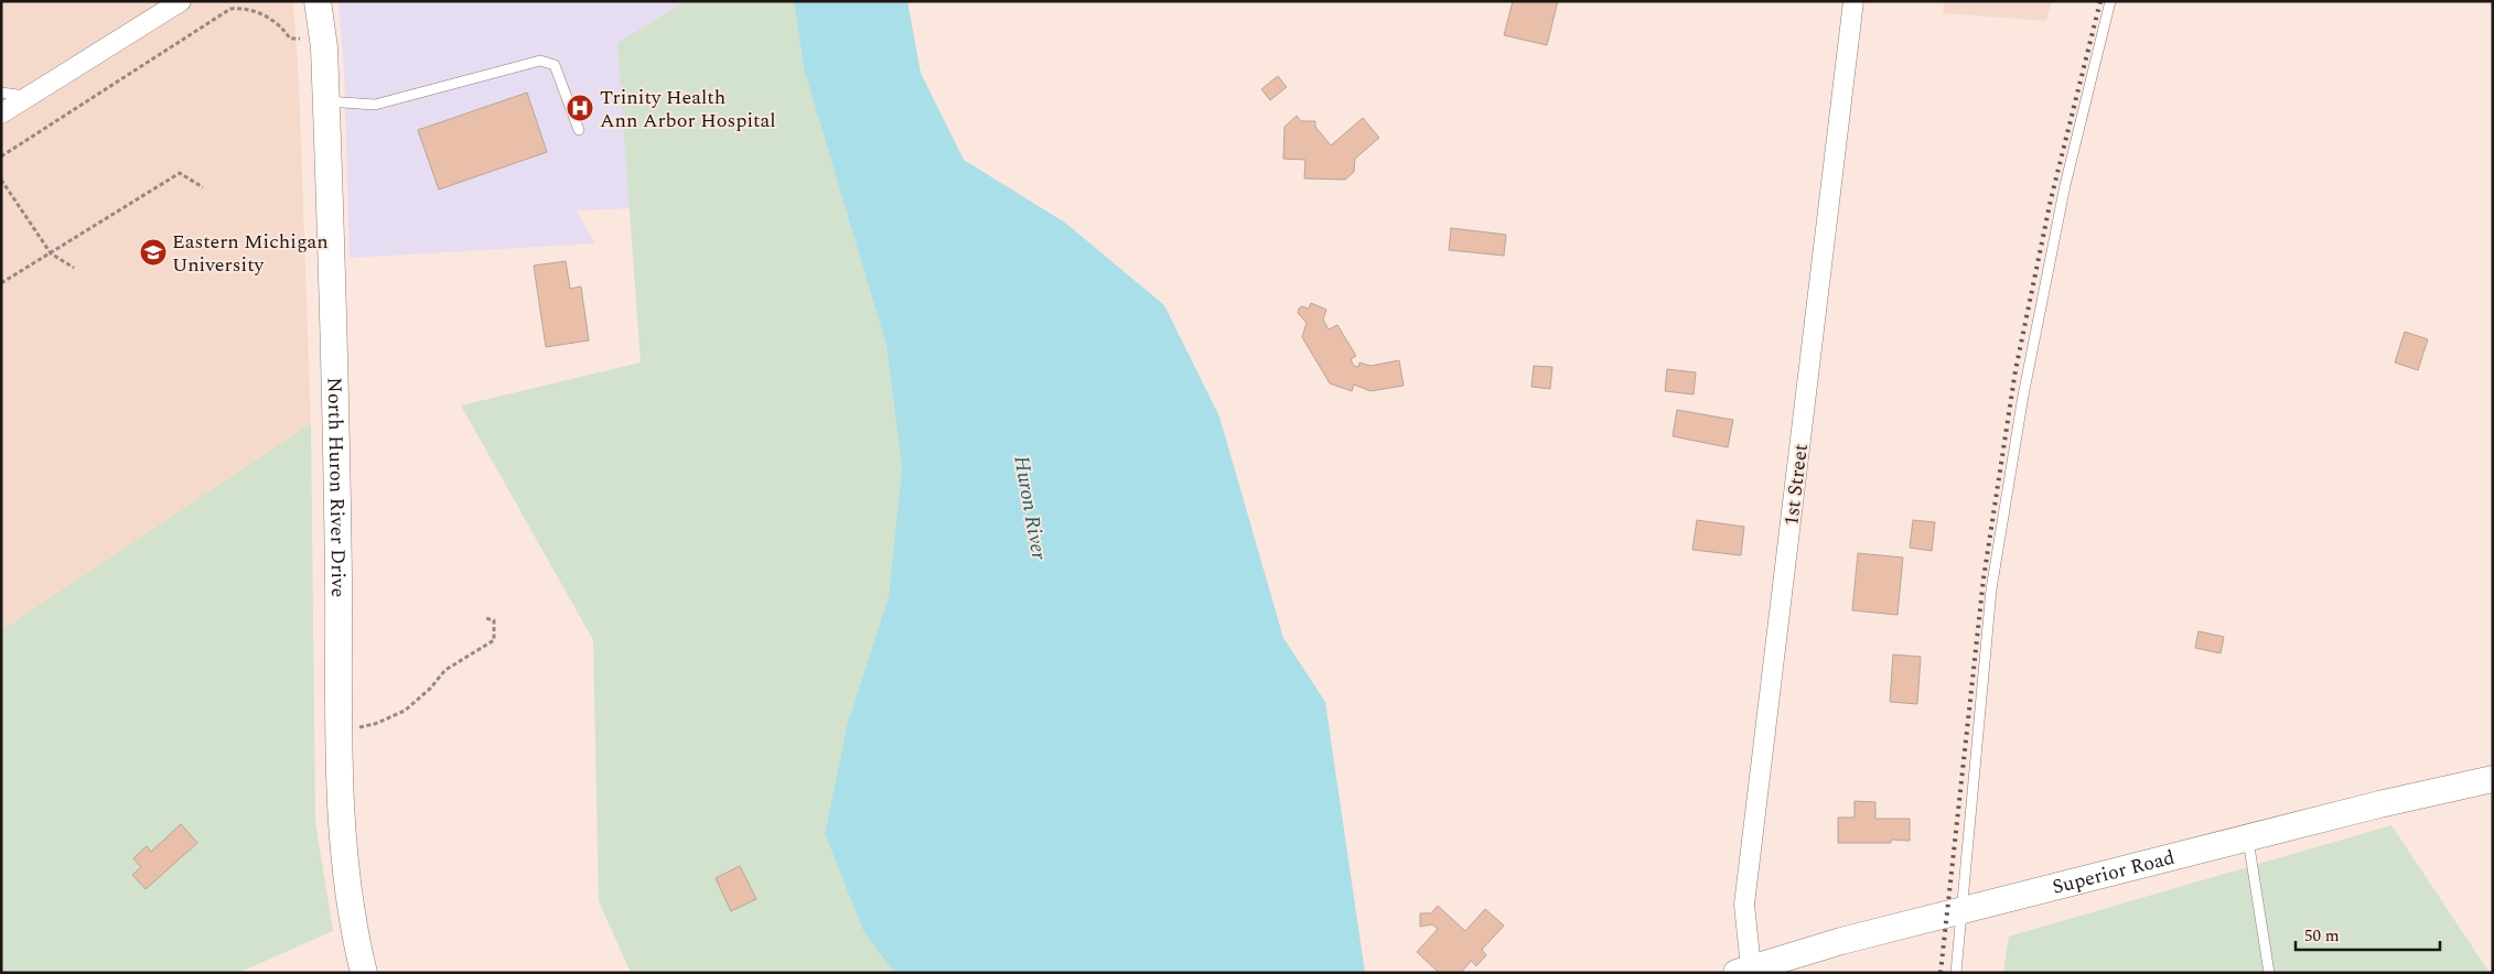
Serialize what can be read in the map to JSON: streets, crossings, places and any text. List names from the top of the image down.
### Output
{
  "streets": {
    "main road": ["North Huron River Drive", "Superior Road"],
    "street": ["1st Street"]
  },
  "crossings": [
    ["1st Street", "Superior Road"]
  ],
  "water": ["Huron River"],
  "places": {
    "hospital": ["Trinity Health Ann Arbor Hospital"],
    "school or university": ["Eastern Michigan University"]
  },
  "scale_bar": "50 m"
}
